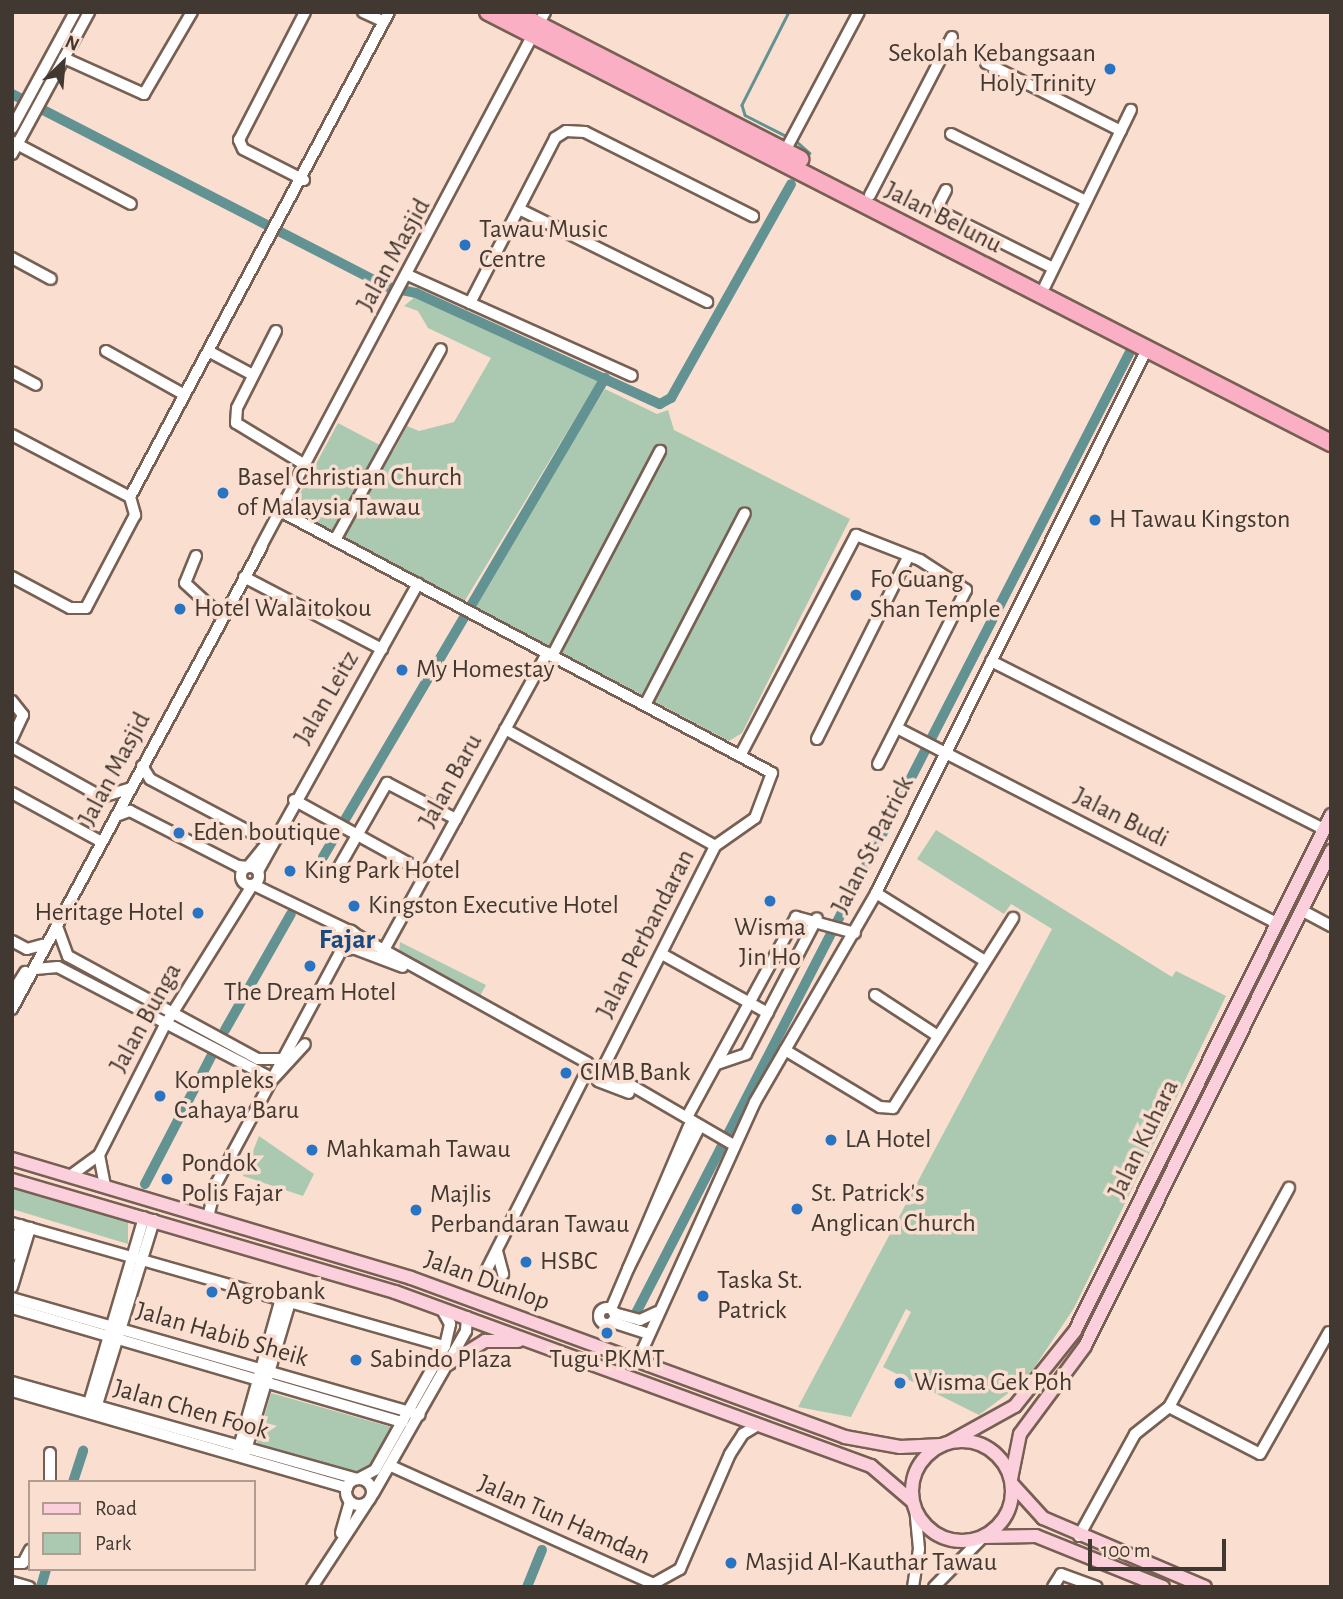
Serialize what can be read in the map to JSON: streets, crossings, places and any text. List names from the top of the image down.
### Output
{
  "streets": {
    "highway": ["Jalan Belunu"],
    "main road": ["Jalan Kuhara", "Jalan Dunlop"],
    "street": [
      "Jalan Masjid",
      "Jalan Leitz",
      "Jalan Baru",
      "Jalan Budi",
      "Jalan St Patrick",
      "Jalan Perbandaran",
      "Jalan Bunga",
      "Jalan Habib Sheik",
      "Jalan Chen Fook",
      "Jalan Tun Hamdan"
    ]
  },
  "crossings": [
    ["Jalan Belunu", "Jalan Masjid"],
    ["Jalan Belunu", "Jalan St Patrick"],
    ["Jalan Leitz", "Jalan Bunga"],
    ["Jalan Budi", "Jalan St Patrick"],
    ["Jalan Budi", "Jalan Kuhara"],
    ["Jalan St Patrick", "Jalan Dunlop"],
    ["Jalan Bunga", "Jalan Dunlop"],
    ["Jalan Kuhara", "Jalan Dunlop"],
    ["Jalan Dunlop", "Jalan Tun Hamdan"]
  ],
  "districts": ["Fajar"],
  "places": [
    "Sekolah Kebangsaan Holy Trinity",
    "Tawau Music Centre",
    "Basel Christian Church of Malaysia Tawau",
    "H Tawau Kingston",
    "Fo Guang Shan Temple",
    "Hotel Walaitokou",
    "My Homestay",
    "Eden boutique",
    "King Park Hotel",
    "Wisma Jin Ho",
    "Kingston Executive Hotel",
    "Heritage Hotel",
    "The Dream Hotel",
    "CIMB Bank",
    "Kompleks Cahaya Baru",
    "LA Hotel",
    "Mahkamah Tawau",
    "Pondok Polis Fajar",
    "St. Patrick's Anglican Church",
    "Majlis Perbandaran Tawau",
    "HSBC",
    "Agrobank",
    "Taska St. Patrick",
    "Tugu PKMT",
    "Sabindo Plaza",
    "Wisma Gek Poh",
    "Masjid Al-Kauthar Tawau"
  ],
  "legend": ["Road", "Park"],
  "scale_bar": "100 m",
  "north": "top right"
}
